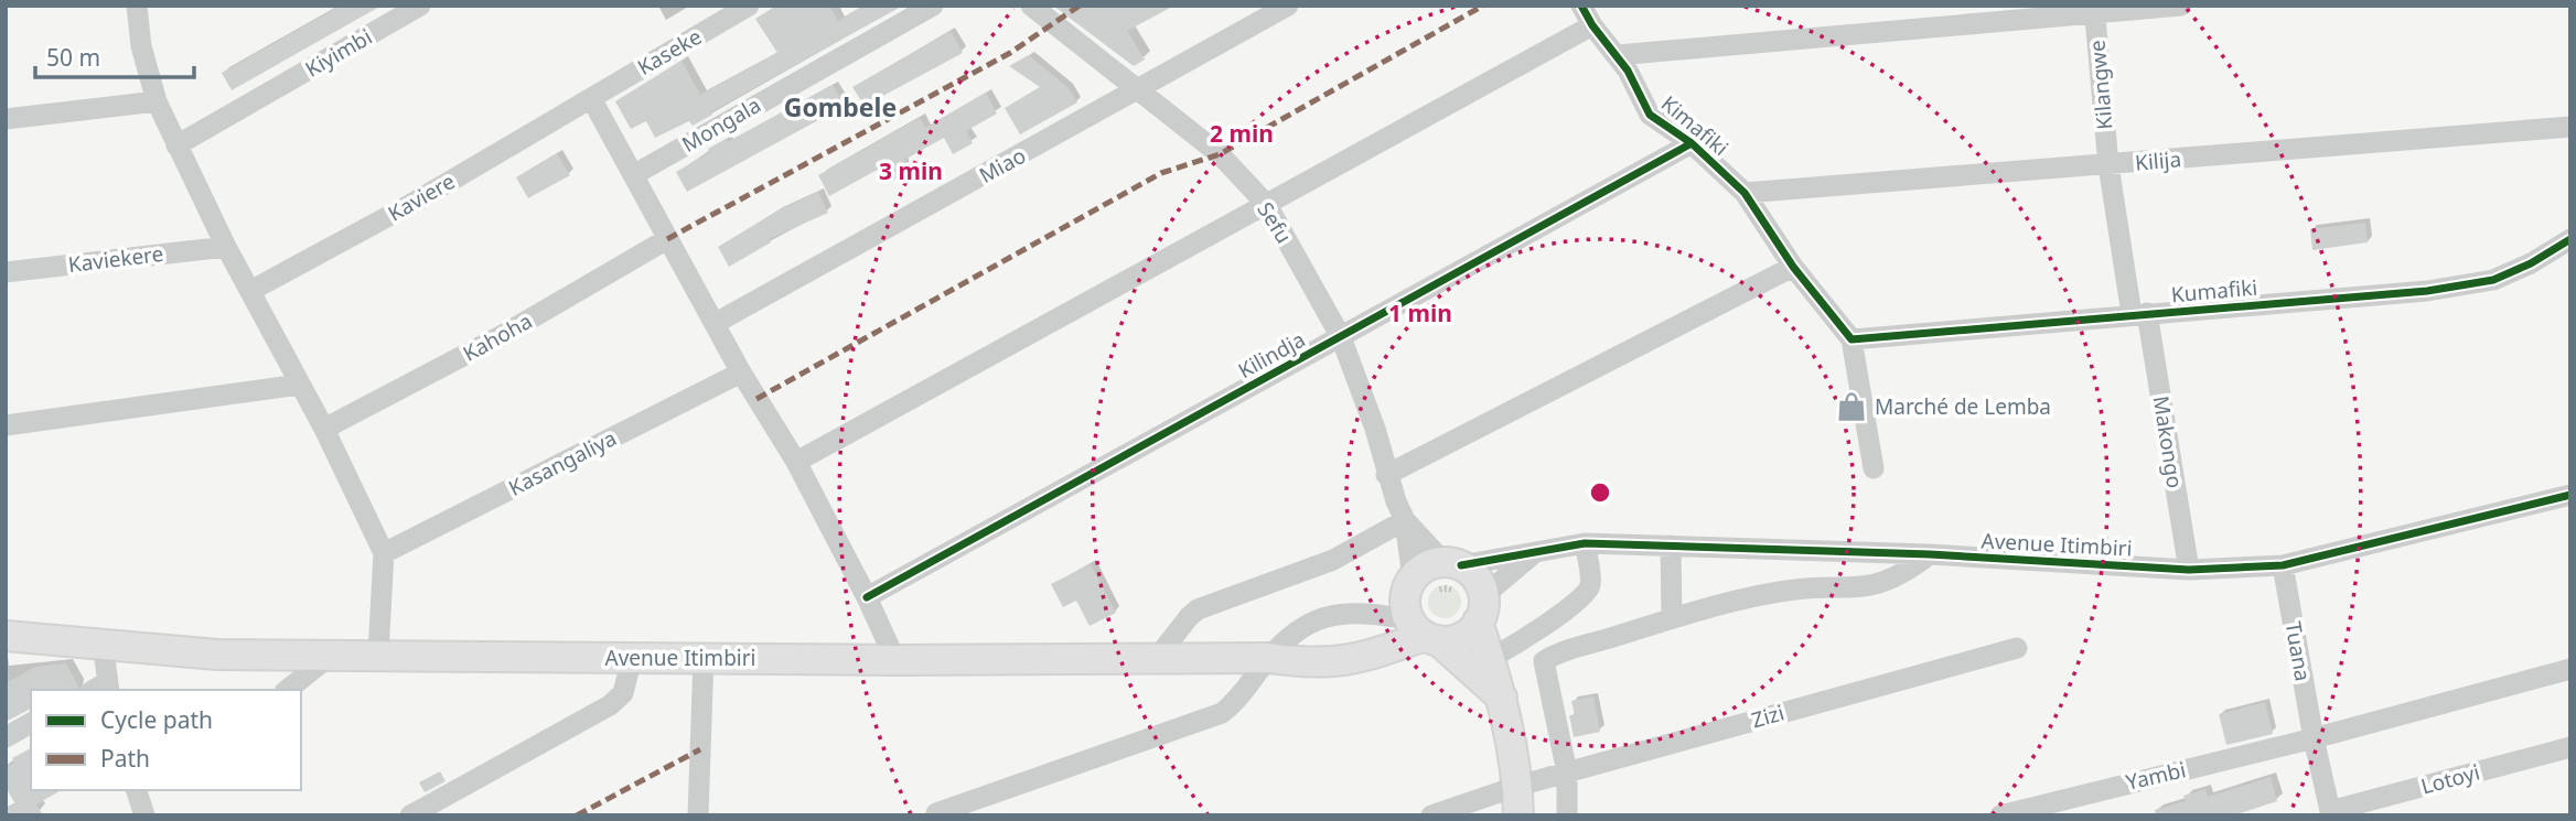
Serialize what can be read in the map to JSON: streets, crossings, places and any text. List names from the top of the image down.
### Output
{
  "streets": {
    "main road": ["Avenue Itimbiri"],
    "street": [
      "Kaseke",
      "Kiyimbi",
      "Kilangwe",
      "Mongala",
      "Kimafiki",
      "Kilija",
      "Miao",
      "Kaviere",
      "Sefu",
      "Kaviekere",
      "Kumafiki",
      "Kahoha",
      "Kilindja",
      "Makongo",
      "Kasangaliya",
      "Tuana",
      "Zizi",
      "Yambi",
      "Lotoyi"
    ]
  },
  "crossings": [
    ["Kaseke", "Kaviere"],
    ["Kilangwe", "Kilija"],
    ["Kilangwe", "Kumafiki"],
    ["Kilangwe", "Makongo"],
    ["Kimafiki", "Kilija"],
    ["Kimafiki", "Kumafiki"],
    ["Kimafiki", "Kilindja"],
    ["Miao", "Sefu"],
    ["Sefu", "Kilindja"],
    ["Kumafiki", "Makongo"],
    ["Makongo", "Avenue Itimbiri"],
    ["Avenue Itimbiri", "Tuana"],
    ["Tuana", "Yambi"],
    ["Tuana", "Lotoyi"]
  ],
  "districts": ["Gombele"],
  "places": {
    "shop": ["Marché de Lemba"]
  },
  "legend": ["Cycle path", "Path"],
  "scale_bar": "50 m",
  "rings": ["2 min", "3 min", "1 min"]
}
